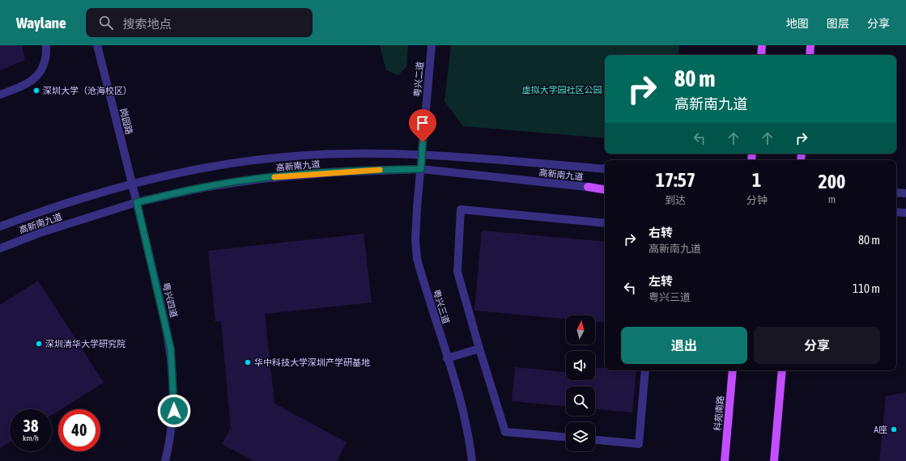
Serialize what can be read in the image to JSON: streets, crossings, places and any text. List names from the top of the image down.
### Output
{
  "streets": {
    "main road": ["科苑南路"],
    "street": [
      "粤兴二道",
      "岗园路",
      "高新南九道",
      "粤兴四道",
      "粤兴三道"
    ]
  },
  "crossings": [
    ["粤兴二道", "高新南九道"],
    ["粤兴二道", "粤兴三道"],
    ["岗园路", "高新南九道"],
    ["岗园路", "粤兴四道"],
    ["高新南九道", "粤兴四道"],
    ["高新南九道", "粤兴三道"]
  ],
  "parks": ["虚拟大学园社区公园"],
  "places": [
    "深圳大学（沧海校区）",
    "深圳清华大学研究院",
    "华中科技大学深圳产学研基地",
    "A座"
  ],
  "north": "top",
  "page": {
    "header": "Waylane",
    "search": "搜索地点",
    "nav": ["地图", "图层", "分享"],
    "turn": ["80 m", "高新南九道"],
    "eta": [
      "17:57",
      "到达",
      "1",
      "分钟",
      "200",
      "m"
    ],
    "list": [
      {
        "name": "右转",
        "note": "高新南九道",
        "value": "80 m"
      },
      {
        "name": "左转",
        "note": "粤兴三道",
        "value": "110 m"
      }
    ],
    "buttons": ["退出", "分享"],
    "speed": "38 km/h",
    "limit": "40"
  }
}
